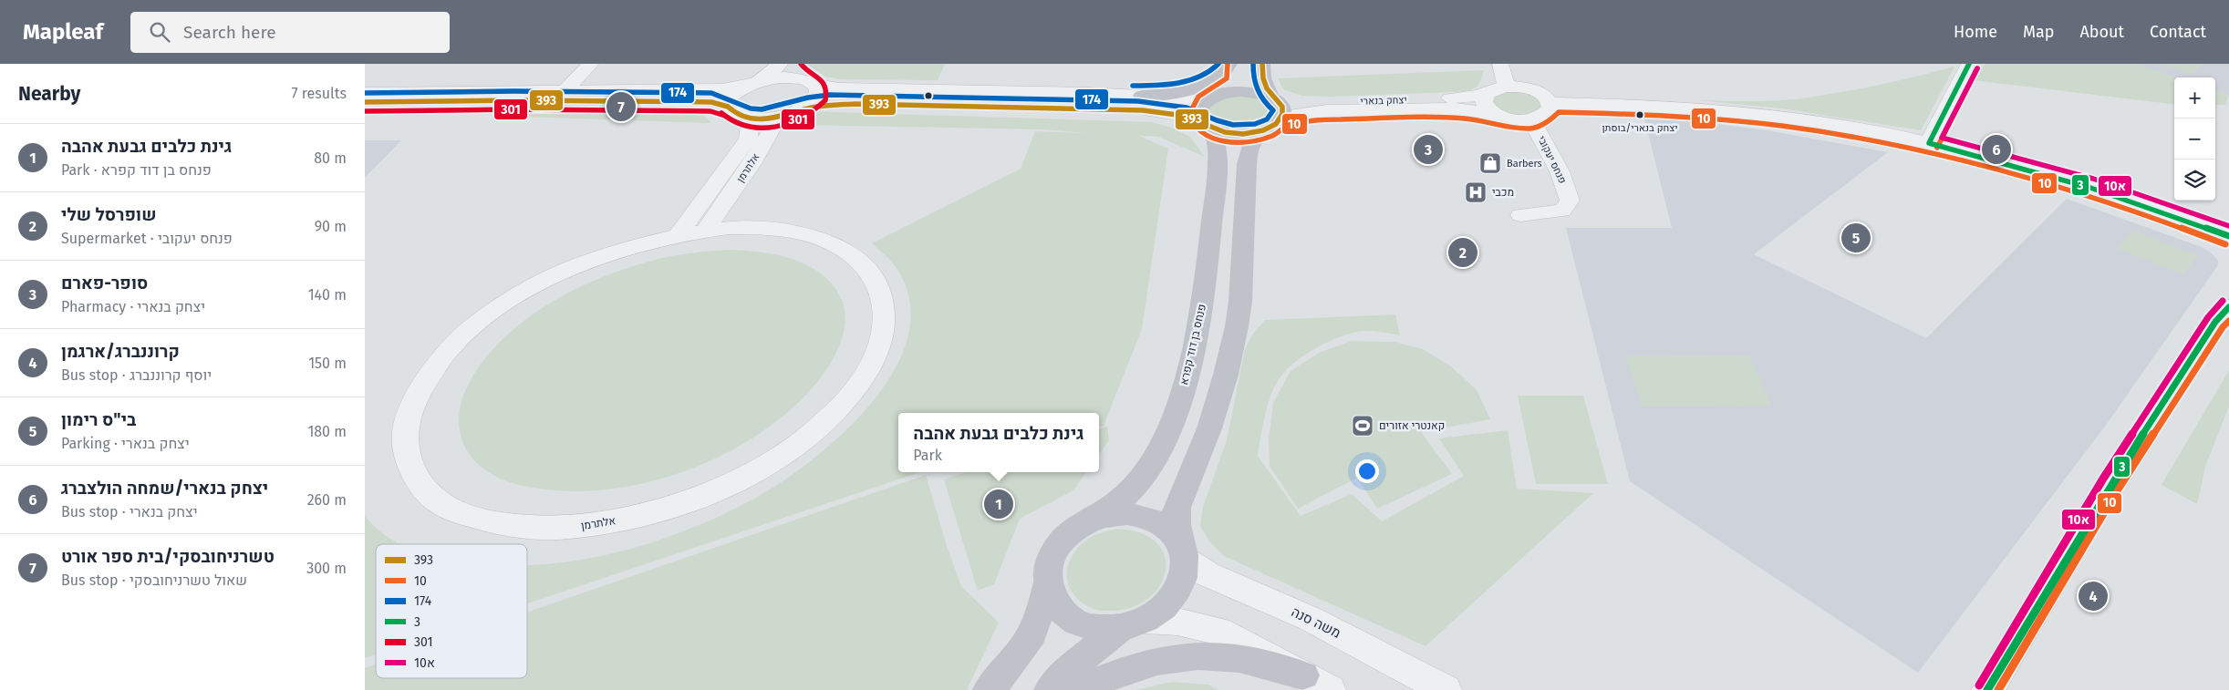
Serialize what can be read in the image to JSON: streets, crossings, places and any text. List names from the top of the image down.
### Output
{
  "streets": {
    "main road": ["פנחס בן דוד קפרא"],
    "street": [
      "יצחק בנארי",
      "פנחס יעקובי",
      "אלתרמן",
      "משה סנה"
    ]
  },
  "crossings": [
    ["יצחק בנארי", "פנחס יעקובי"],
    ["פנחס בן דוד קפרא", "משה סנה"]
  ],
  "places": {
    "other": ["יצחק בנארי/בוסתן"],
    "shop": ["Barbers"],
    "hospital": ["מכבי"],
    "sports": ["קאנטרי אזורים"]
  },
  "lines": [
    "transit line 393",
    "transit line 10",
    "transit line 174",
    "transit line 3",
    "transit line 301",
    "transit line 10א"
  ],
  "legend": [
    "393",
    "10",
    "174",
    "3",
    "301",
    "10א"
  ],
  "page": {
    "header": "Mapleaf",
    "search": "Search here",
    "nav": [
      "Home",
      "Map",
      "About",
      "Contact"
    ],
    "heading": ["Nearby", "7 results"],
    "map_buttons": ["+", "−"],
    "pins": [
      "7",
      "3",
      "6",
      "5",
      "2",
      "1",
      "4"
    ],
    "list": [
      {
        "mark": "1",
        "name": "גינת כלבים גבעת אהבה",
        "note": "Park · פנחס בן דוד קפרא",
        "value": "80 m"
      },
      {
        "mark": "2",
        "name": "שופרסל שלי",
        "note": "Supermarket · פנחס יעקובי",
        "value": "90 m"
      },
      {
        "mark": "3",
        "name": "סופר-פארם",
        "note": "Pharmacy · יצחק בנארי",
        "value": "140 m"
      },
      {
        "mark": "4",
        "name": "קרוננברג/ארגמן",
        "note": "Bus stop · יוסף קרוננברג",
        "value": "150 m"
      },
      {
        "mark": "5",
        "name": "בי\"ס רימון",
        "note": "Parking · יצחק בנארי",
        "value": "180 m"
      },
      {
        "mark": "6",
        "name": "יצחק בנארי/שמחה הולצברג",
        "note": "Bus stop · יצחק בנארי",
        "value": "260 m"
      },
      {
        "mark": "7",
        "name": "טשרניחובסקי/בית ספר אורט",
        "note": "Bus stop · שאול טשרניחובסקי",
        "value": "300 m"
      }
    ],
    "popup": ["גינת כלבים גבעת אהבה", "Park"]
  }
}
